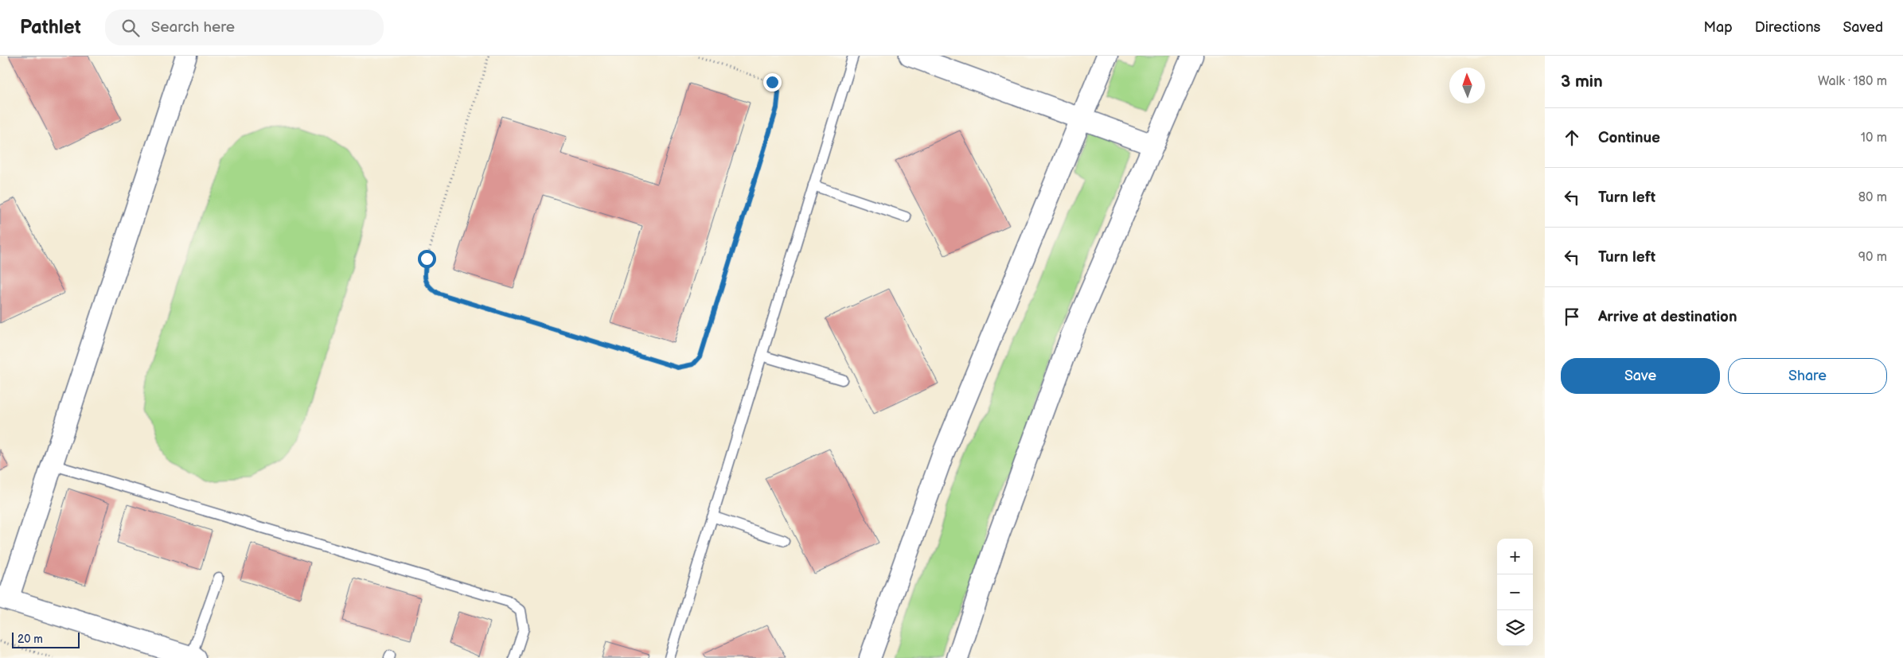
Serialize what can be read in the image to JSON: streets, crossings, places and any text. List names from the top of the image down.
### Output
{
  "scale_bar": "20 m",
  "north": "top",
  "page": {
    "header": "Pathlet",
    "search": "Search here",
    "nav": ["Map", "Directions", "Saved"],
    "heading": ["3 min", "Walk · 180 m"],
    "list": [
      ["Continue", "10 m"],
      ["Turn left", "80 m"],
      ["Turn left", "90 m"],
      "Arrive at destination"
    ],
    "buttons": ["Save", "Share"],
    "map_buttons": ["+", "−"],
    "scale": "20 m"
  }
}
